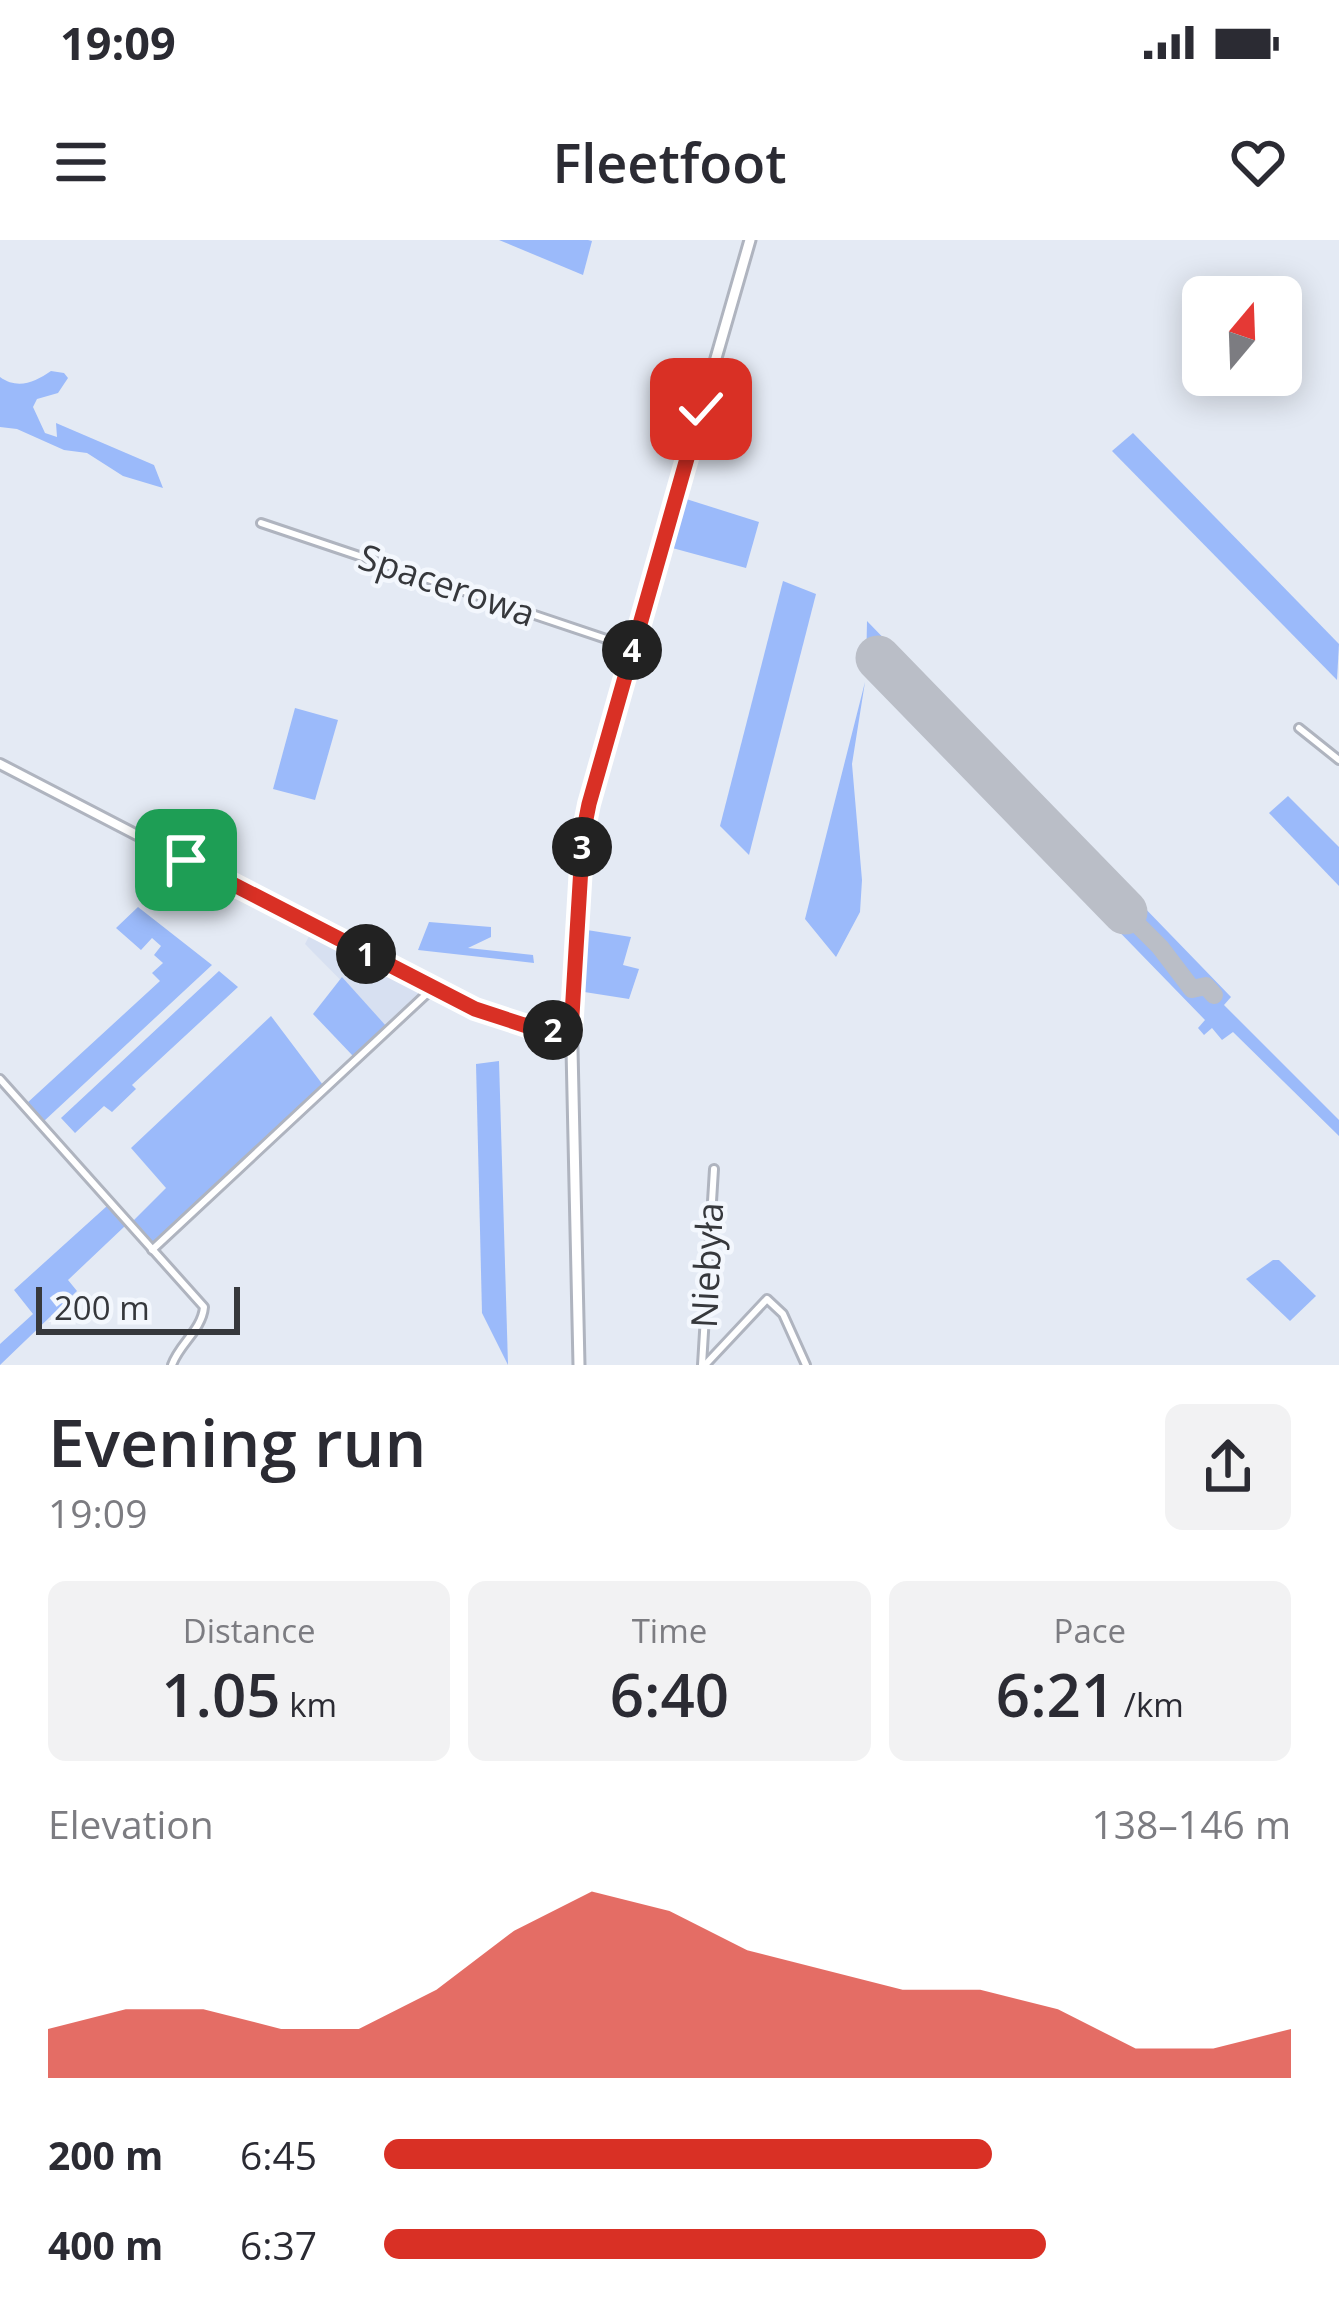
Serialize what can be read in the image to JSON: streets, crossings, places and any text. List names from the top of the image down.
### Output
{
  "streets": {
    "street": ["Spacerowa", "Niebyła"]
  },
  "scale_bar": "200 m",
  "north": "top",
  "page": {
    "status": "19:09",
    "header": "Fleetfoot",
    "pins": [
      "4",
      "3",
      "1",
      "2"
    ],
    "scale": "200 m",
    "heading": ["Evening run", "19:09"],
    "stats": [
      ["Distance", "1.05 km"],
      ["Time", "6:40"],
      ["Pace", "6:21 /km"]
    ],
    "chart": ["Elevation", "138–146 m"],
    "list": [
      {
        "name": "200 m",
        "note": "6:45"
      },
      {
        "name": "400 m",
        "note": "6:37"
      }
    ]
  }
}
